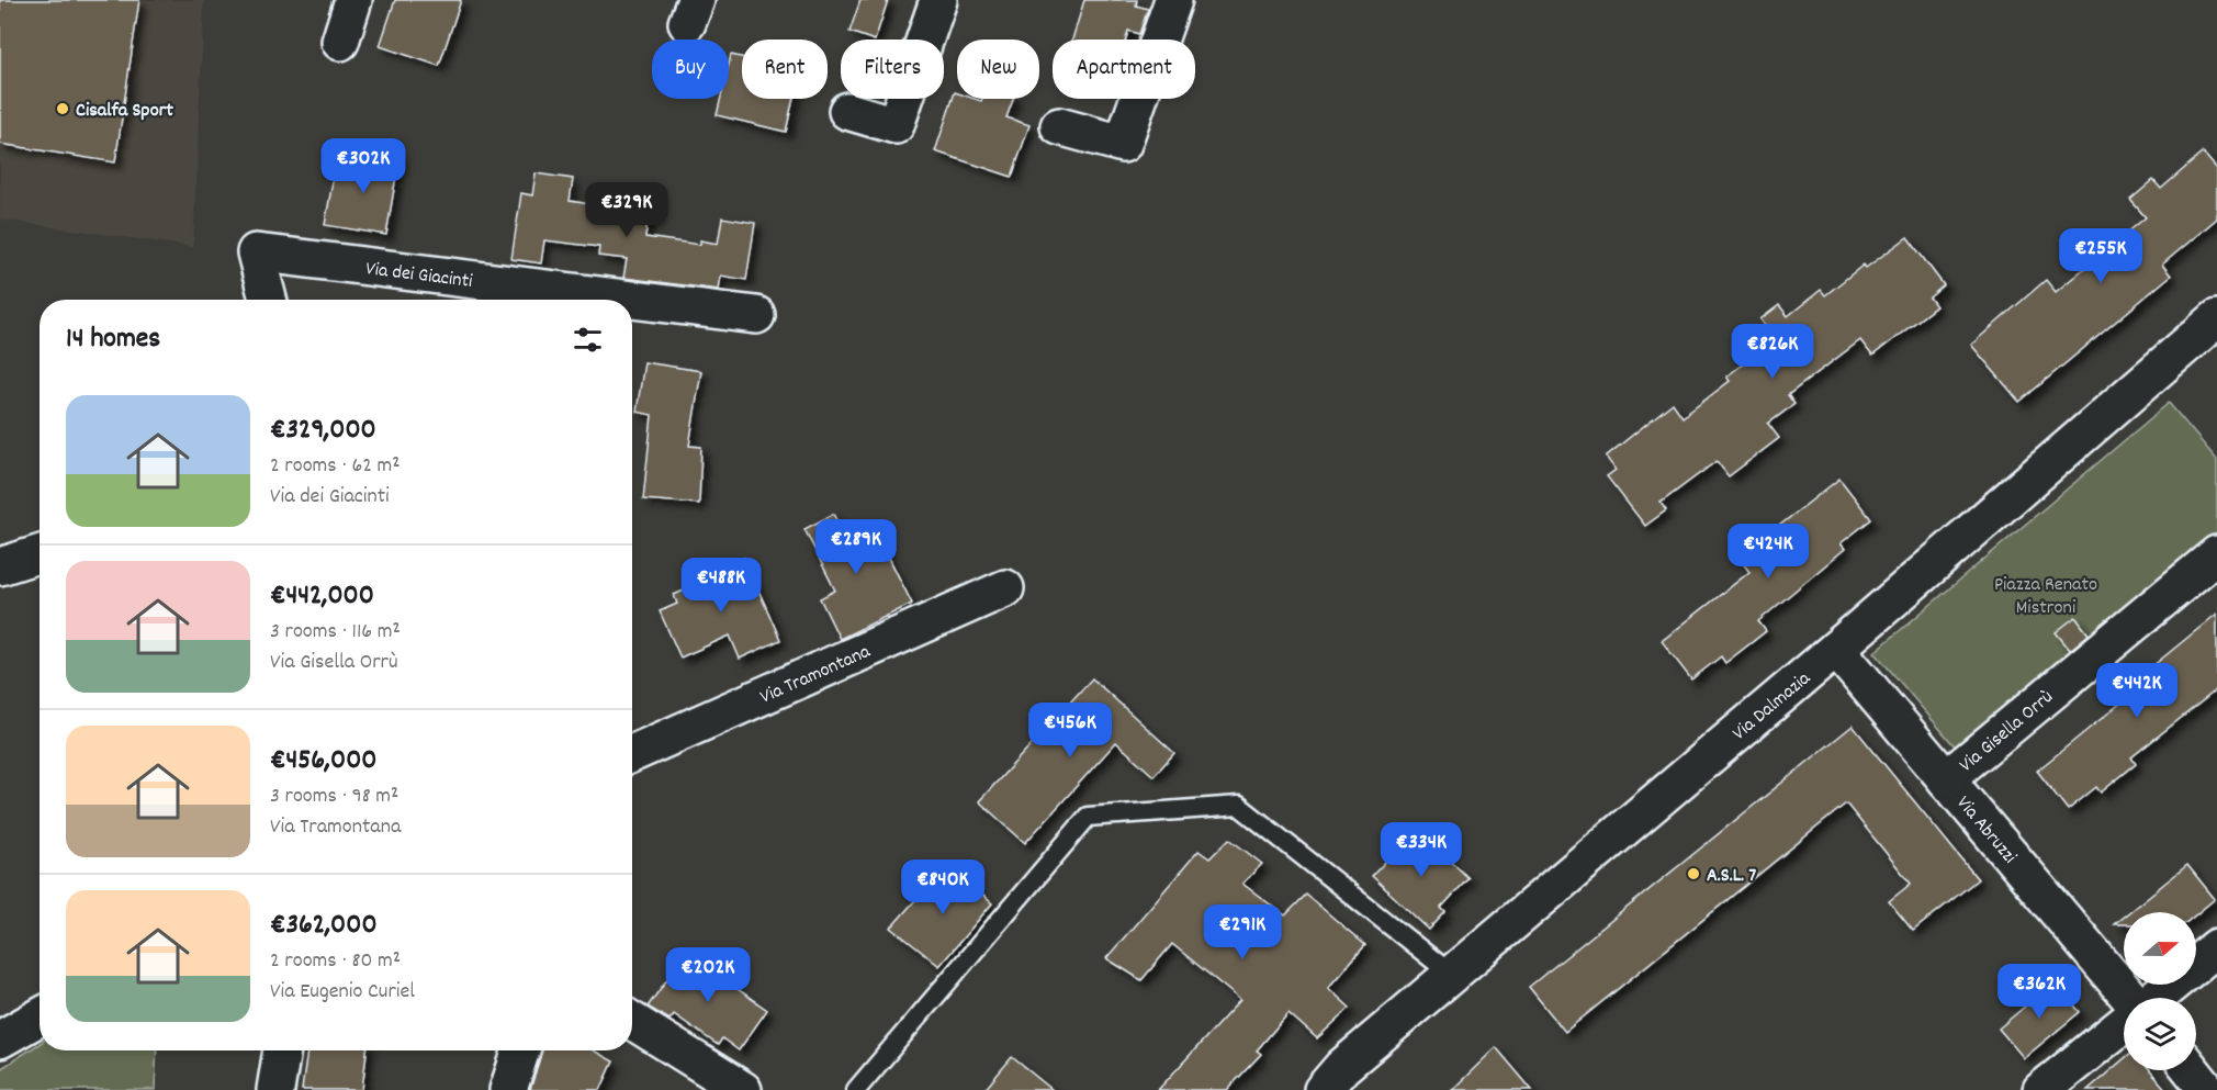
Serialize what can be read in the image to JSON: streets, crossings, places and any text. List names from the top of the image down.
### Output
{
  "streets": {
    "street": [
      "Via dei Giacinti",
      "Via Tramontana",
      "Via Dalmazia",
      "Via Gisella Orrù",
      "Via Abruzzi"
    ]
  },
  "crossings": [
    ["Via Dalmazia", "Via Abruzzi"],
    ["Via Gisella Orrù", "Via Abruzzi"]
  ],
  "parks": ["Piazza Renato Mistroni"],
  "places": ["Cisalfa Sport", "A.S.L. 7"],
  "north": "right",
  "page": {
    "chip": [
      "Buy",
      "Rent",
      "Filters",
      "New",
      "Apartment"
    ],
    "price": [
      "€302K",
      "€329K",
      "€255K",
      "€826K",
      "€289K",
      "€424K",
      "€488K",
      "€442K",
      "€456K",
      "€334K",
      "€840K",
      "€291K",
      "€202K",
      "€362K"
    ],
    "heading": "14 homes",
    "list": [
      {
        "name": "€329,000",
        "note": "2 rooms · 62 m² · Via dei Giacinti"
      },
      {
        "name": "€442,000",
        "note": "3 rooms · 116 m² · Via Gisella Orrù"
      },
      {
        "name": "€456,000",
        "note": "3 rooms · 98 m² · Via Tramontana"
      },
      {
        "name": "€362,000",
        "note": "2 rooms · 80 m² · Via Eugenio Curiel"
      }
    ]
  }
}
